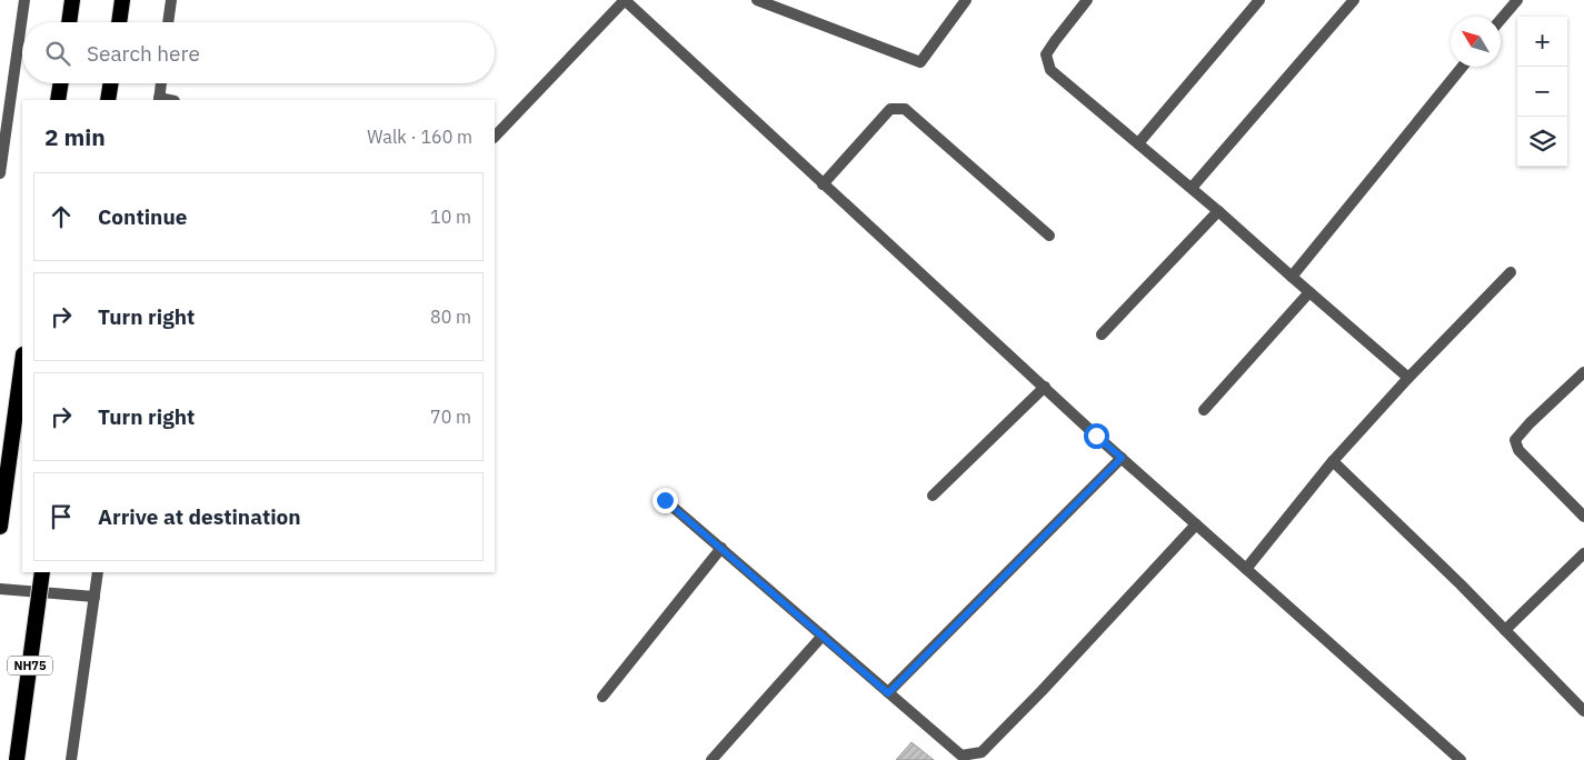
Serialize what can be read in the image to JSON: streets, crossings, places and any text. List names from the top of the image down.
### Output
{
  "streets": {
    "highway": ["NH75"]
  },
  "north": "top left",
  "page": {
    "map_buttons": ["+", "−"],
    "search": "Search here",
    "heading": ["2 min", "Walk · 160 m"],
    "list": [
      ["Continue", "10 m"],
      ["Turn right", "80 m"],
      ["Turn right", "70 m"],
      "Arrive at destination"
    ]
  }
}
